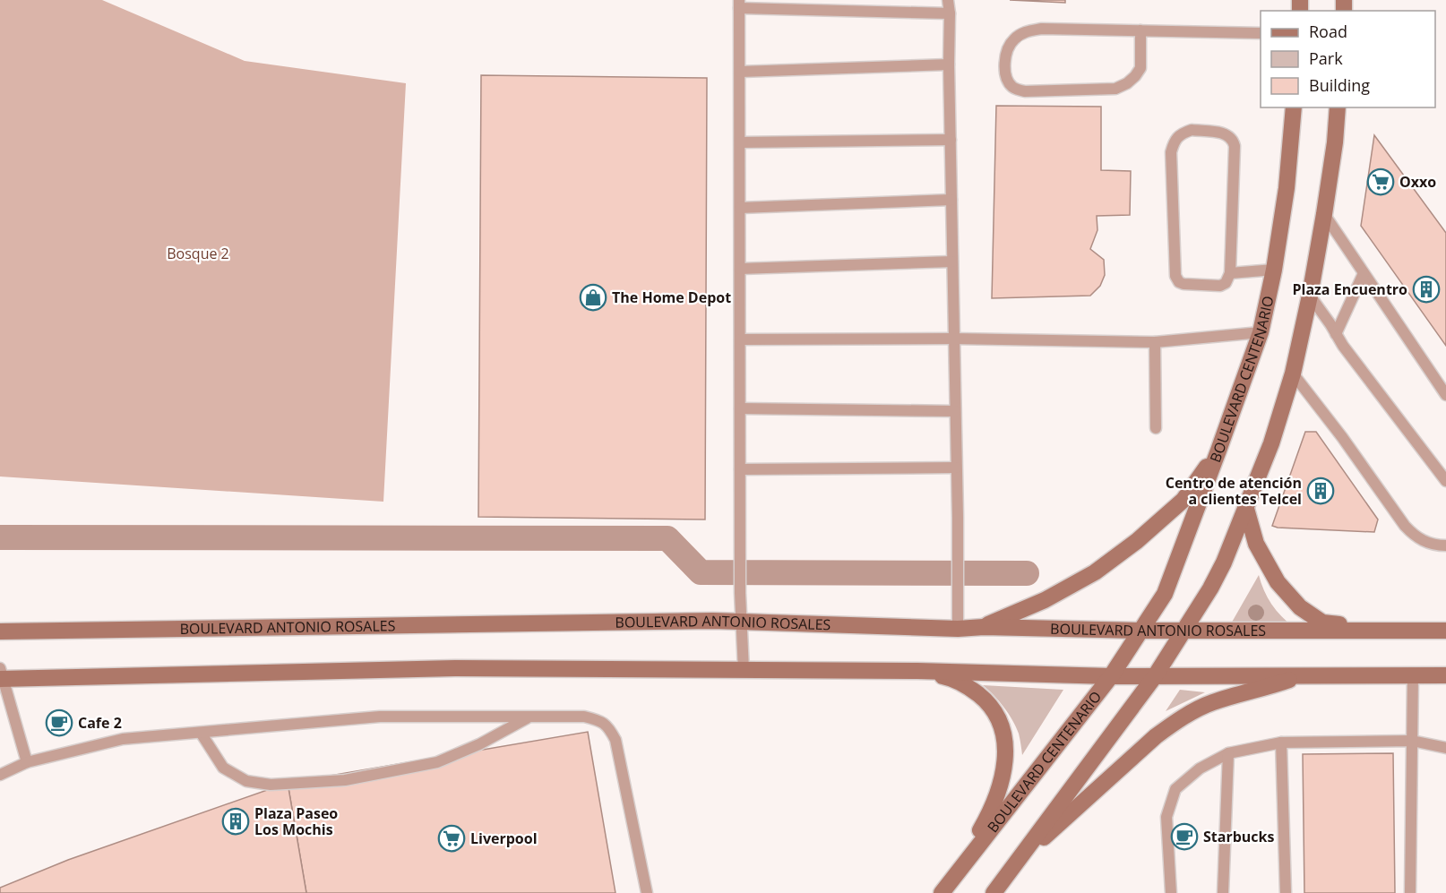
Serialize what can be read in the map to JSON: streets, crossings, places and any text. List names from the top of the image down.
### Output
{
  "streets": {
    "main road": ["BOULEVARD CENTENARIO", "BOULEVARD ANTONIO ROSALES"]
  },
  "crossings": [
    ["BOULEVARD CENTENARIO", "BOULEVARD ANTONIO ROSALES"]
  ],
  "parks": ["Bosque 2"],
  "places": {
    "supermarket": ["Oxxo", "Liverpool"],
    "building": ["Plaza Encuentro", "Centro de atención a clientes Telcel", "Plaza Paseo Los Mochis"],
    "shop": ["The Home Depot"],
    "cafe": ["Cafe 2", "Starbucks"]
  },
  "legend": ["Road", "Park", "Building"]
}
